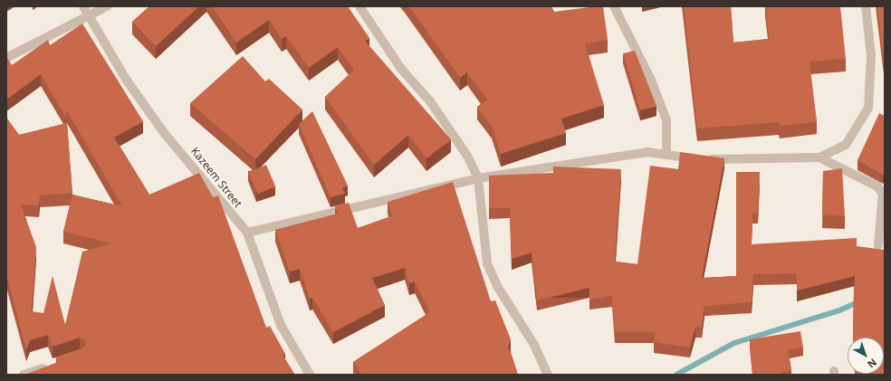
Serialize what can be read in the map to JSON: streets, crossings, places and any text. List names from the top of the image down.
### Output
{
  "streets": {
    "street": ["Kazeem Street"]
  },
  "north": "bottom right"
}
